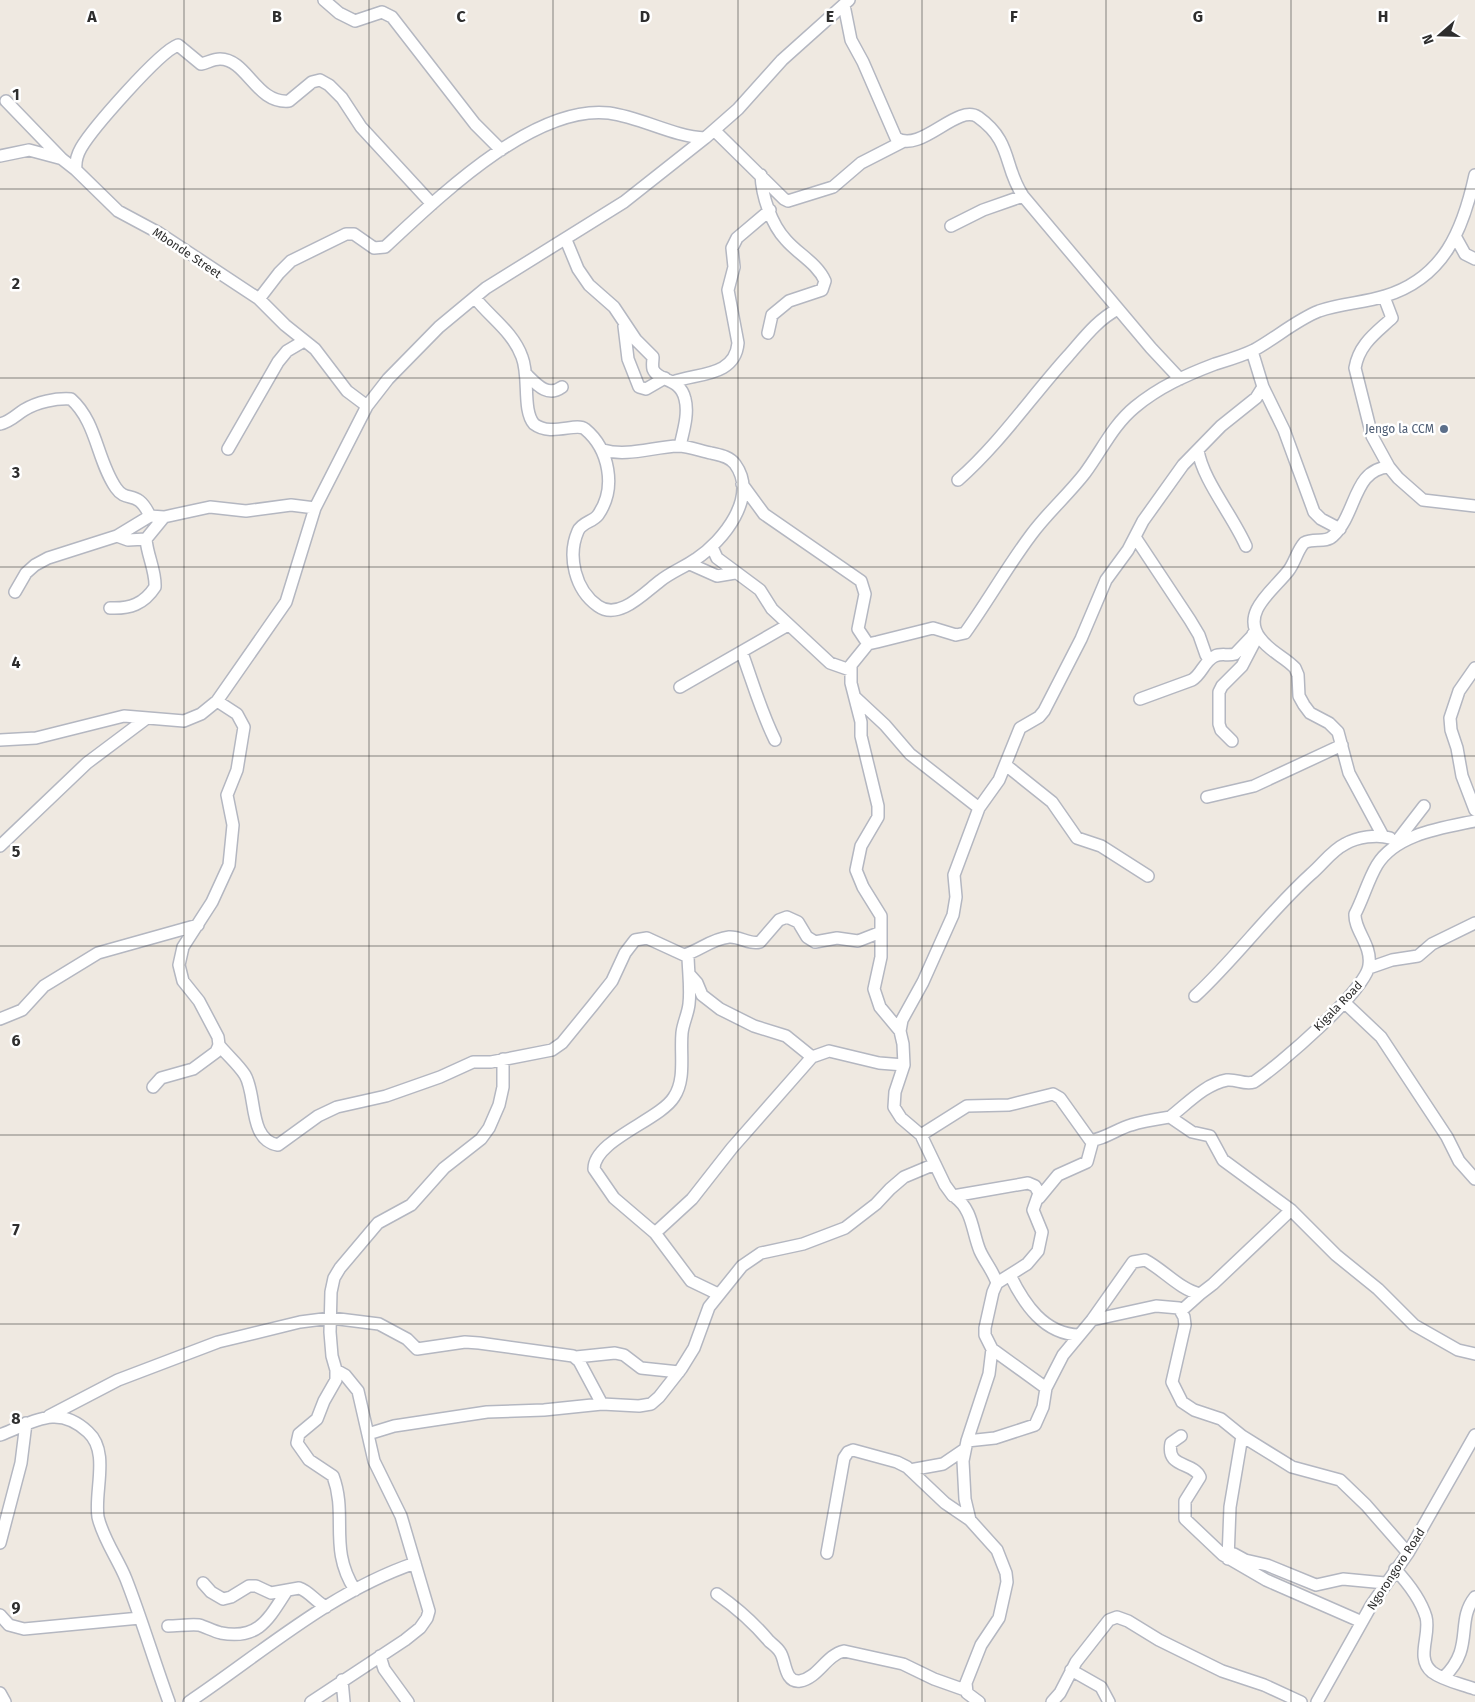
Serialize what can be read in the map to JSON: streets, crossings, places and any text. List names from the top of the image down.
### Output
{
  "streets": {
    "street": ["Mbonde Street", "Kigala Road", "Ngorongoro Road"]
  },
  "places": ["Jengo la CCM"],
  "north": "left",
  "grid": {
    "columns": [
      "A",
      "B",
      "C",
      "D",
      "E",
      "F",
      "G",
      "H"
    ],
    "rows": [
      "1",
      "2",
      "3",
      "4",
      "5",
      "6",
      "7",
      "8",
      "9"
    ]
  }
}
